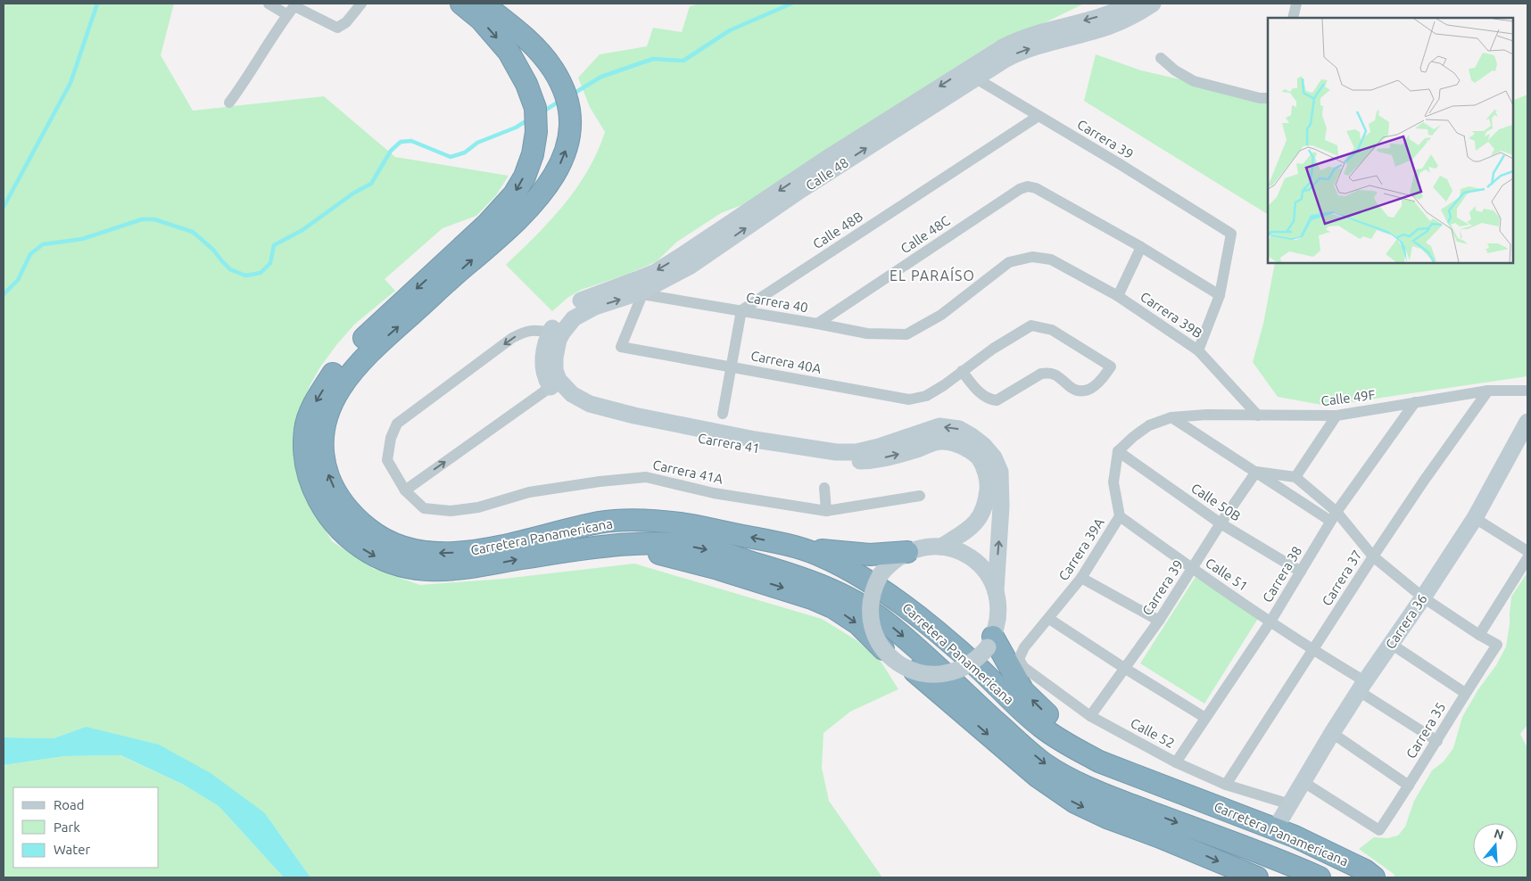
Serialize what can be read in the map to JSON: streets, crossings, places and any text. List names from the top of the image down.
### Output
{
  "streets": {
    "highway": ["Carretera Panamericana"],
    "main road": ["Calle 48", "Carrera 41", "Carrera 36"],
    "street": [
      "Carrera 39",
      "Calle 48B",
      "Calle 48C",
      "Carrera 40",
      "Carrera 39B",
      "Carrera 40A",
      "Calle 49F",
      "Carrera 41A",
      "Calle 50B",
      "Carrera 39A",
      "Calle 51",
      "Carrera 38",
      "Carrera 37",
      "Carrera 35",
      "Calle 52"
    ]
  },
  "crossings": [
    ["Carrera 39", "Calle 48"],
    ["Carrera 39", "Calle 48B"],
    ["Carrera 39", "Calle 50B"],
    ["Carrera 39", "Calle 51"],
    ["Carrera 39", "Calle 52"],
    ["Calle 48", "Carrera 40"],
    ["Calle 48", "Carrera 40A"],
    ["Calle 48", "Carrera 41"],
    ["Calle 48B", "Carrera 40"],
    ["Calle 48C", "Carrera 40"],
    ["Carrera 40", "Carrera 39B"],
    ["Carrera 40", "Carrera 40A"],
    ["Carrera 39B", "Calle 49F"],
    ["Calle 49F", "Carrera 38"],
    ["Calle 49F", "Carrera 37"],
    ["Calle 50B", "Carrera 39A"],
    ["Calle 50B", "Carrera 38"],
    ["Carrera 39A", "Calle 51"],
    ["Carrera 39A", "Calle 52"],
    ["Calle 51", "Carrera 38"],
    ["Calle 51", "Carrera 37"],
    ["Calle 51", "Carrera 36"],
    ["Calle 51", "Carrera 35"],
    ["Carrera 38", "Calle 52"],
    ["Carrera 37", "Calle 52"],
    ["Carrera 36", "Carrera 35"],
    ["Carrera 36", "Calle 52"]
  ],
  "districts": ["EL PARAÍSO"],
  "legend": ["Road", "Park", "Water"],
  "north": "top"
}
